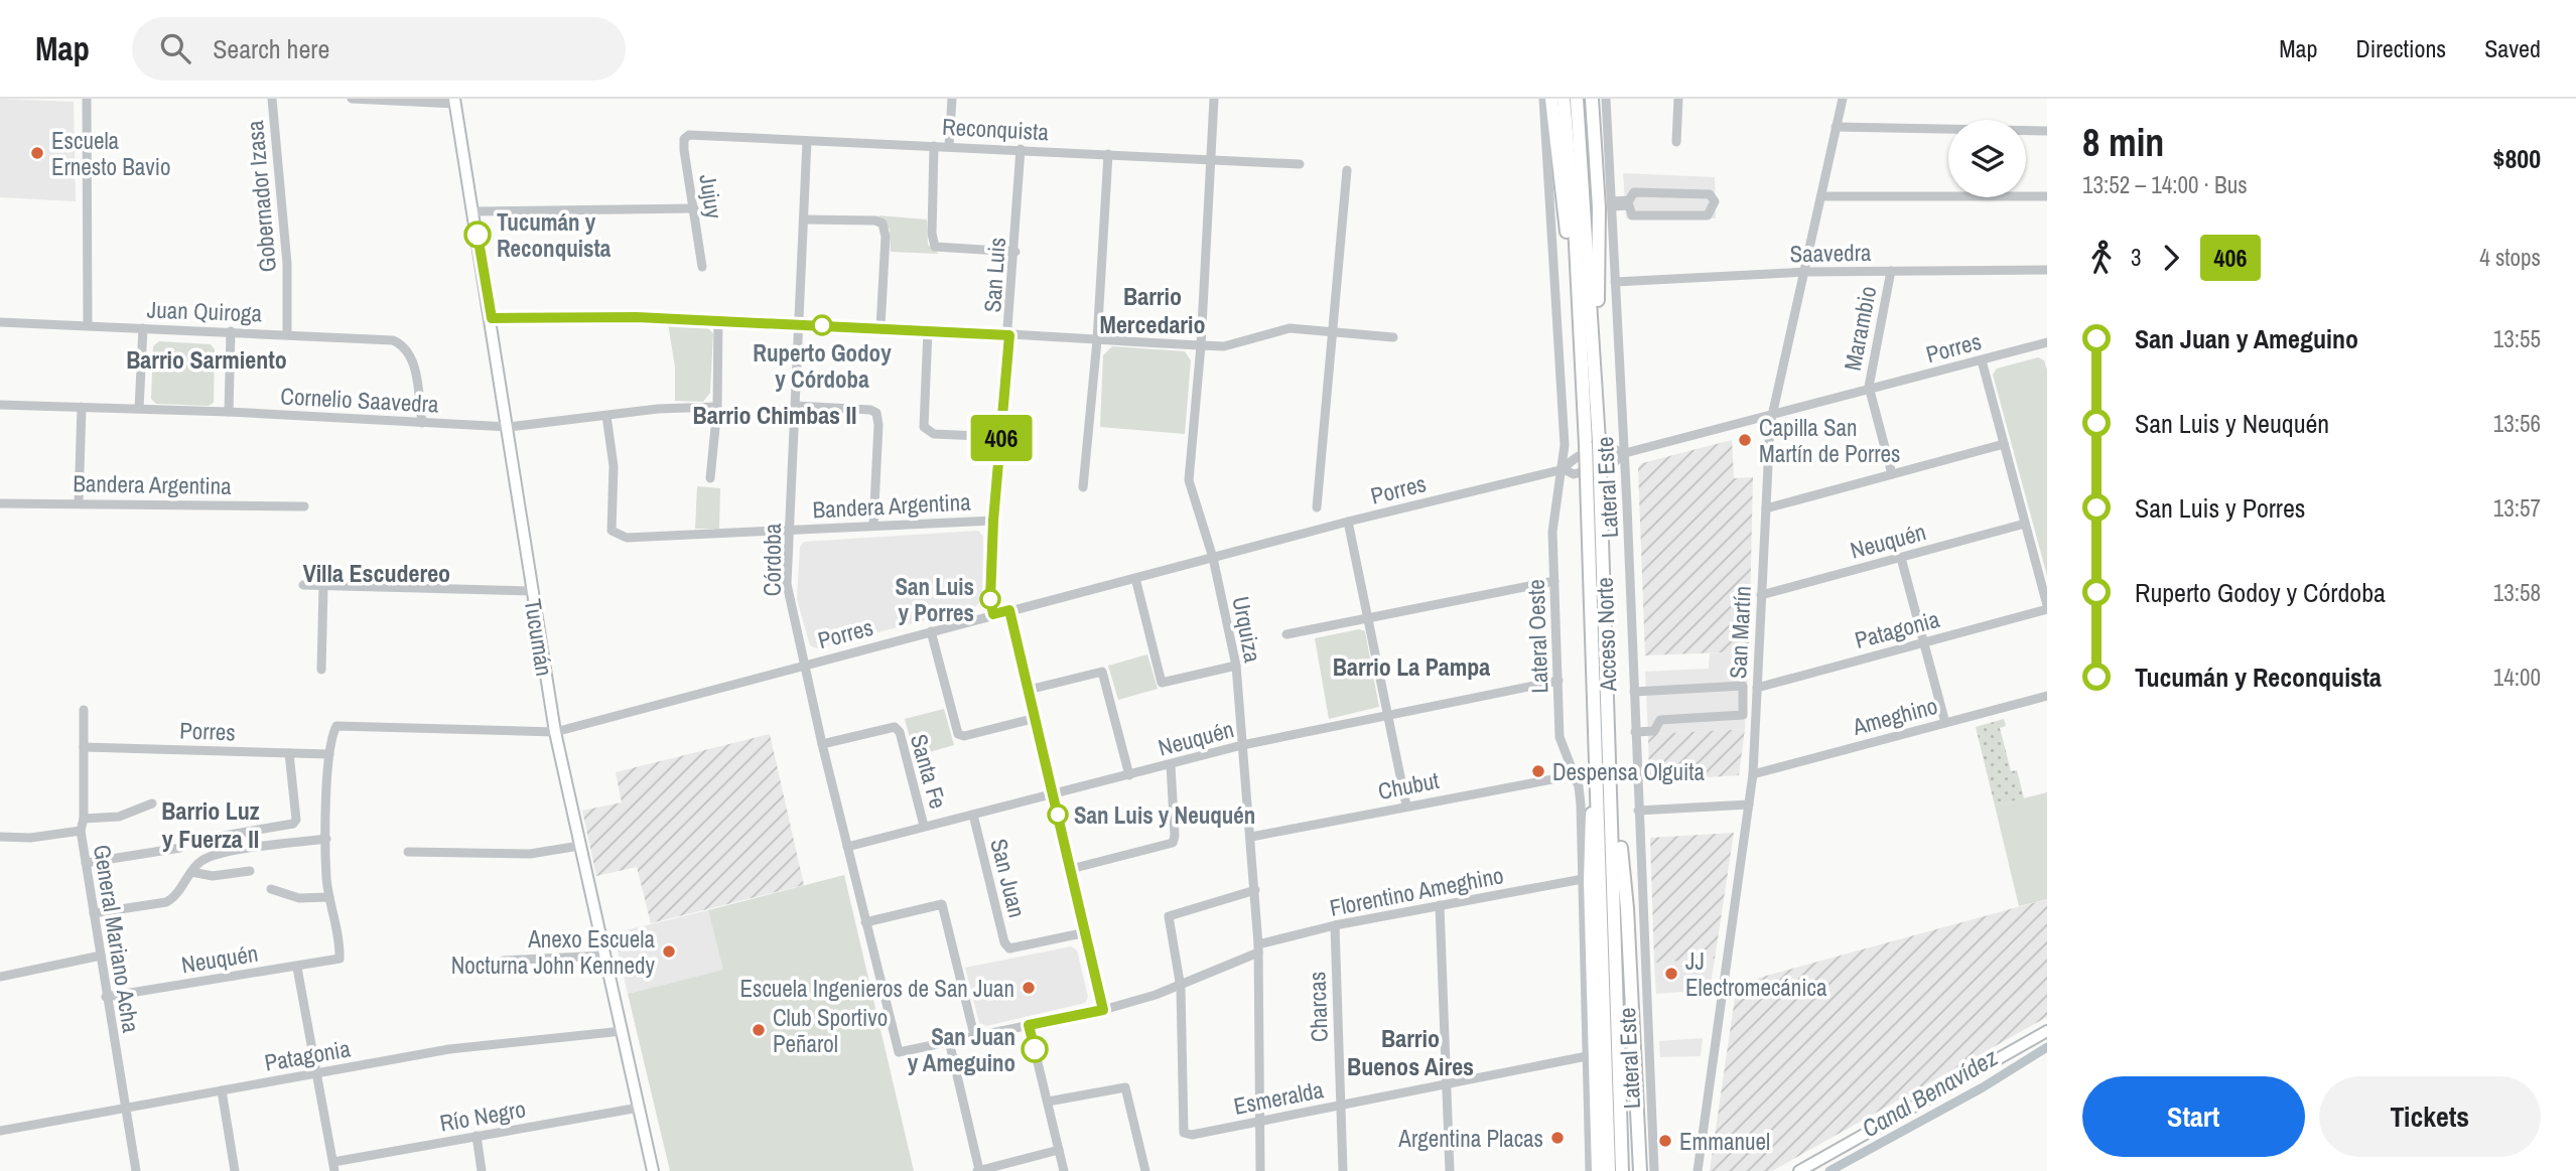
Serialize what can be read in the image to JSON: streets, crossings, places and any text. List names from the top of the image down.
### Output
{
  "streets": {
    "highway": ["Acceso Norte"],
    "main road": ["Tucumán"],
    "street": [
      "Reconquista",
      "Gobernador Izasa",
      "Jujuy",
      "Saavedra",
      "San Luis",
      "Juan Quiroga",
      "Marambio",
      "Porres",
      "Cornelio Saavedra",
      "Bandera Argentina",
      "Lateral Este",
      "Neuquén",
      "Córdoba",
      "Urquiza",
      "Patagonia",
      "San Martín",
      "Lateral Oeste",
      "Ameghino",
      "Santa Fe",
      "Chubut",
      "San Juan",
      "Florentino Ameghino",
      "General Mariano Acha",
      "Charcas",
      "Esmeralda",
      "Río Negro"
    ]
  },
  "crossings": [
    ["Reconquista", "Jujuy"],
    ["Reconquista", "San Luis"],
    ["Reconquista", "Córdoba"],
    ["Reconquista", "Urquiza"],
    ["Gobernador Izasa", "Juan Quiroga"],
    ["Saavedra", "Marambio"],
    ["Saavedra", "Lateral Este"],
    ["Saavedra", "San Martín"],
    ["San Luis", "Porres"],
    ["San Luis", "Bandera Argentina"],
    ["Juan Quiroga", "Cornelio Saavedra"],
    ["Marambio", "Porres"],
    ["Porres", "Lateral Este"],
    ["Porres", "Córdoba"],
    ["Porres", "Urquiza"],
    ["Porres", "San Martín"],
    ["Porres", "Lateral Oeste"],
    ["Porres", "Tucumán"],
    ["Porres", "General Mariano Acha"],
    ["Cornelio Saavedra", "Bandera Argentina"],
    ["Cornelio Saavedra", "Tucumán"],
    ["Bandera Argentina", "Córdoba"],
    ["Neuquén", "Córdoba"],
    ["Neuquén", "Urquiza"],
    ["Neuquén", "San Martín"],
    ["Neuquén", "Lateral Oeste"],
    ["Neuquén", "Santa Fe"],
    ["Neuquén", "San Juan"],
    ["Neuquén", "General Mariano Acha"],
    ["Córdoba", "Santa Fe"],
    ["Córdoba", "Florentino Ameghino"],
    ["Urquiza", "Chubut"],
    ["Urquiza", "Florentino Ameghino"],
    ["Urquiza", "Esmeralda"],
    ["Patagonia", "San Martín"],
    ["Patagonia", "Tucumán"],
    ["Patagonia", "General Mariano Acha"],
    ["San Martín", "Ameghino"],
    ["Lateral Oeste", "Chubut"],
    ["Lateral Oeste", "Florentino Ameghino"],
    ["Lateral Oeste", "Esmeralda"],
    ["Tucumán", "Río Negro"],
    ["Florentino Ameghino", "Charcas"],
    ["Florentino Ameghino", "Esmeralda"],
    ["Charcas", "Esmeralda"]
  ],
  "districts": [
    "Barrio Mercedario",
    "Barrio Sarmiento",
    "Barrio Chimbas II",
    "Villa Escudereo",
    "Barrio La Pampa",
    "Barrio Luz y Fuerza II",
    "Barrio Buenos Aires"
  ],
  "water": ["Canal Benavídez"],
  "places": [
    "Escuela Ernesto Bavio",
    "Tucumán y Reconquista",
    "Ruperto Godoy y Córdoba",
    "Capilla San Martín de Porres",
    "San Luis y Porres",
    "Despensa Olguita",
    "San Luis y Neuquén",
    "Anexo Escuela Nocturna John Kennedy",
    "JJ Electromecánica",
    "Escuela Ingenieros de San Juan",
    "Club Sportivo Peñarol",
    "San Juan y Ameguino",
    "Argentina Placas",
    "Emmanuel"
  ],
  "lines": ["bus line 406"],
  "page": {
    "header": "Map",
    "search": "Search here",
    "nav": ["Map", "Directions", "Saved"],
    "on_map": "406",
    "heading": ["8 min", "13:52 – 14:00 · Bus", "$800"],
    "legs": ["3", "406", "4 stops"],
    "list": [
      {
        "name": "San Juan y Ameguino",
        "value": "13:55"
      },
      {
        "name": "San Luis y Neuquén",
        "value": "13:56"
      },
      {
        "name": "San Luis y Porres",
        "value": "13:57"
      },
      {
        "name": "Ruperto Godoy y Córdoba",
        "value": "13:58"
      },
      {
        "name": "Tucumán y Reconquista",
        "value": "14:00"
      }
    ],
    "buttons": ["Start", "Tickets"]
  }
}
